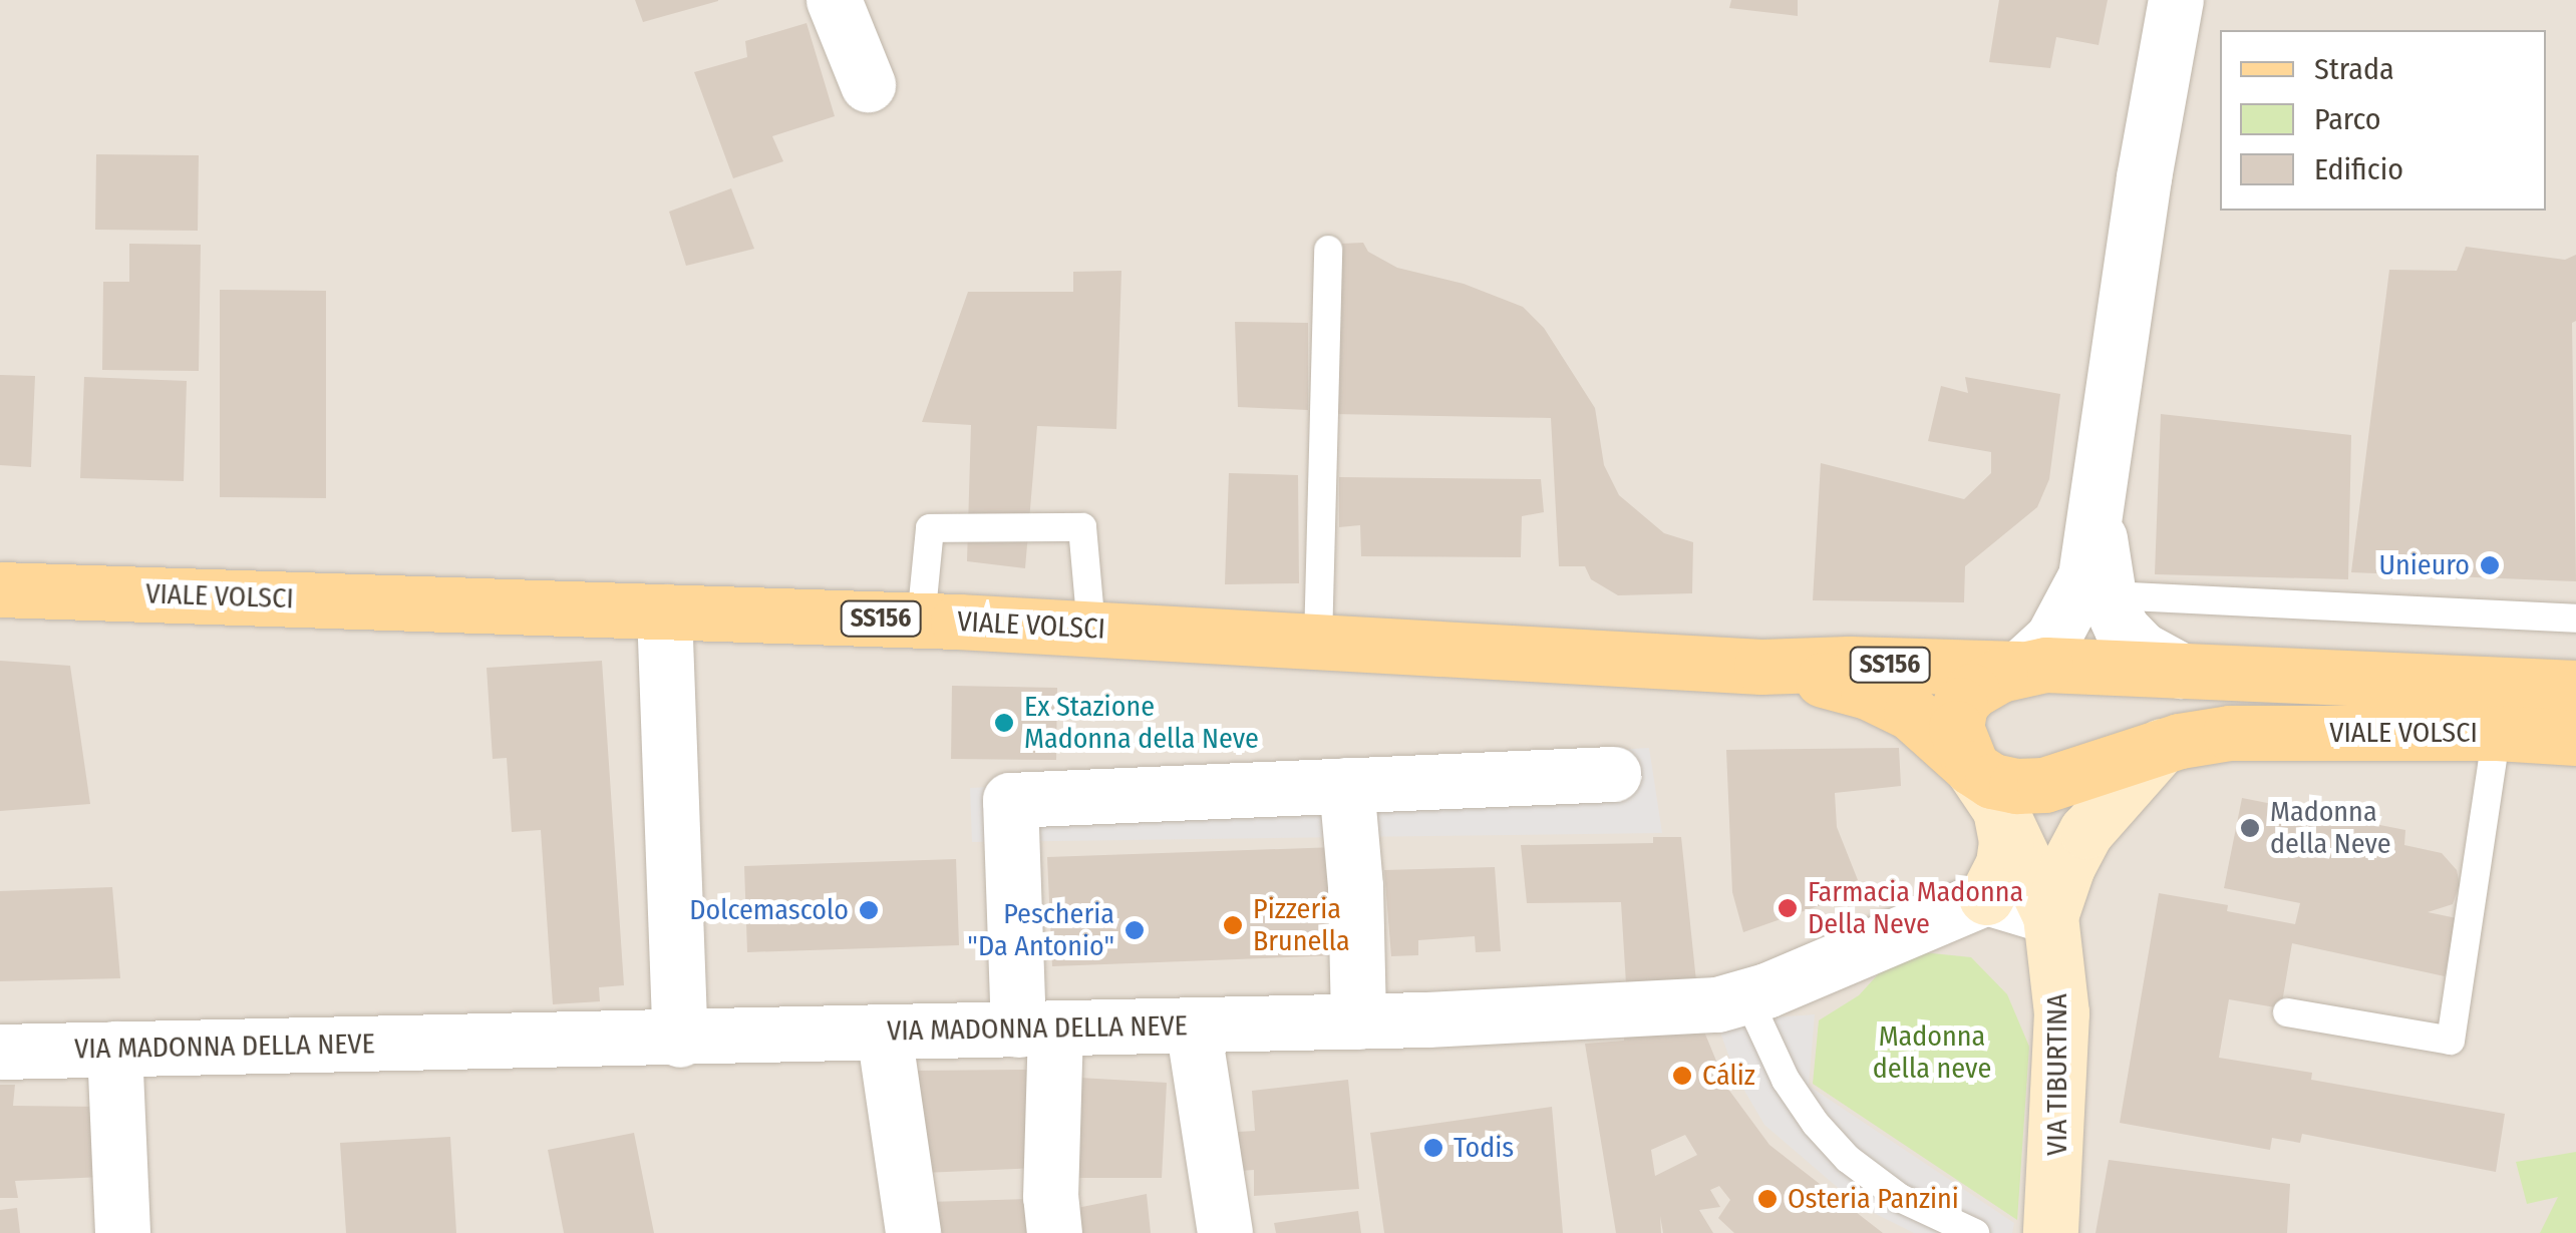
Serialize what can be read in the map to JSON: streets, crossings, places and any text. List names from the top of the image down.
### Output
{
  "streets": {
    "main road": ["VIALE VOLSCI", "SS156"],
    "street": ["VIA MADONNA DELLA NEVE", "VIA TIBURTINA"]
  },
  "crossings": [
    ["VIALE VOLSCI", "SS156"]
  ],
  "parks": ["Madonna della neve"],
  "places": [
    "Unieuro",
    "Ex Stazione Madonna della Neve",
    "Madonna della Neve",
    "Farmacia Madonna Della Neve",
    "Dolcemascolo",
    "Pizzeria Brunella",
    "Pescheria \"Da Antonio\"",
    "Cáliz",
    "Todis",
    "Osteria Panzini"
  ],
  "legend": ["Strada", "Parco", "Edificio"]
}
